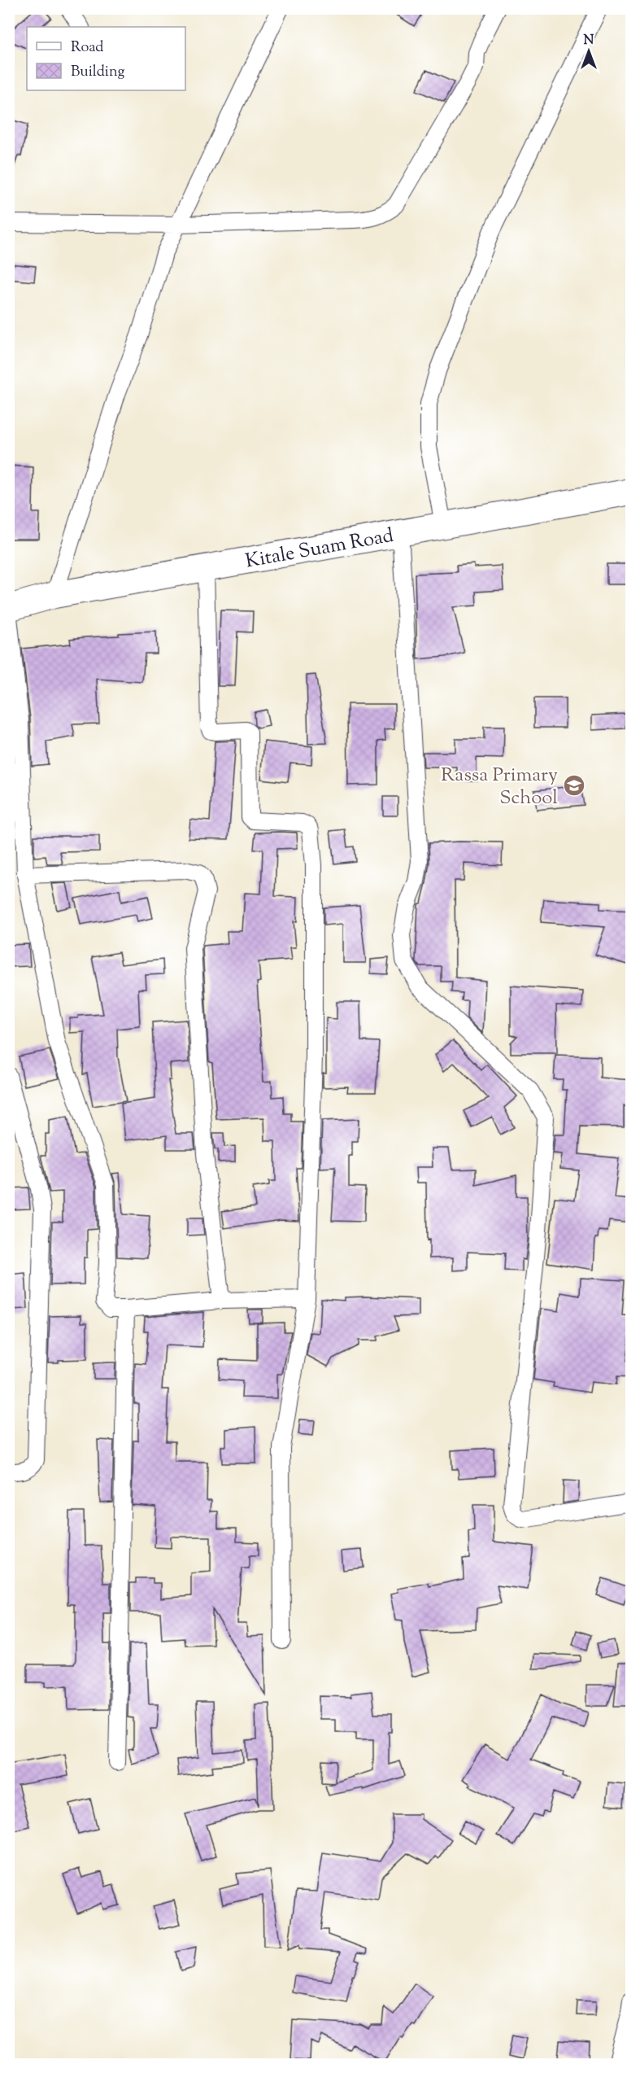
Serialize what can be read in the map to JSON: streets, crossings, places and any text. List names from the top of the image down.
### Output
{
  "streets": {
    "highway": ["Kitale Suam Road"]
  },
  "places": {
    "school or university": ["Rassa Primary School"]
  },
  "legend": ["Road", "Building"],
  "north": "top"
}
